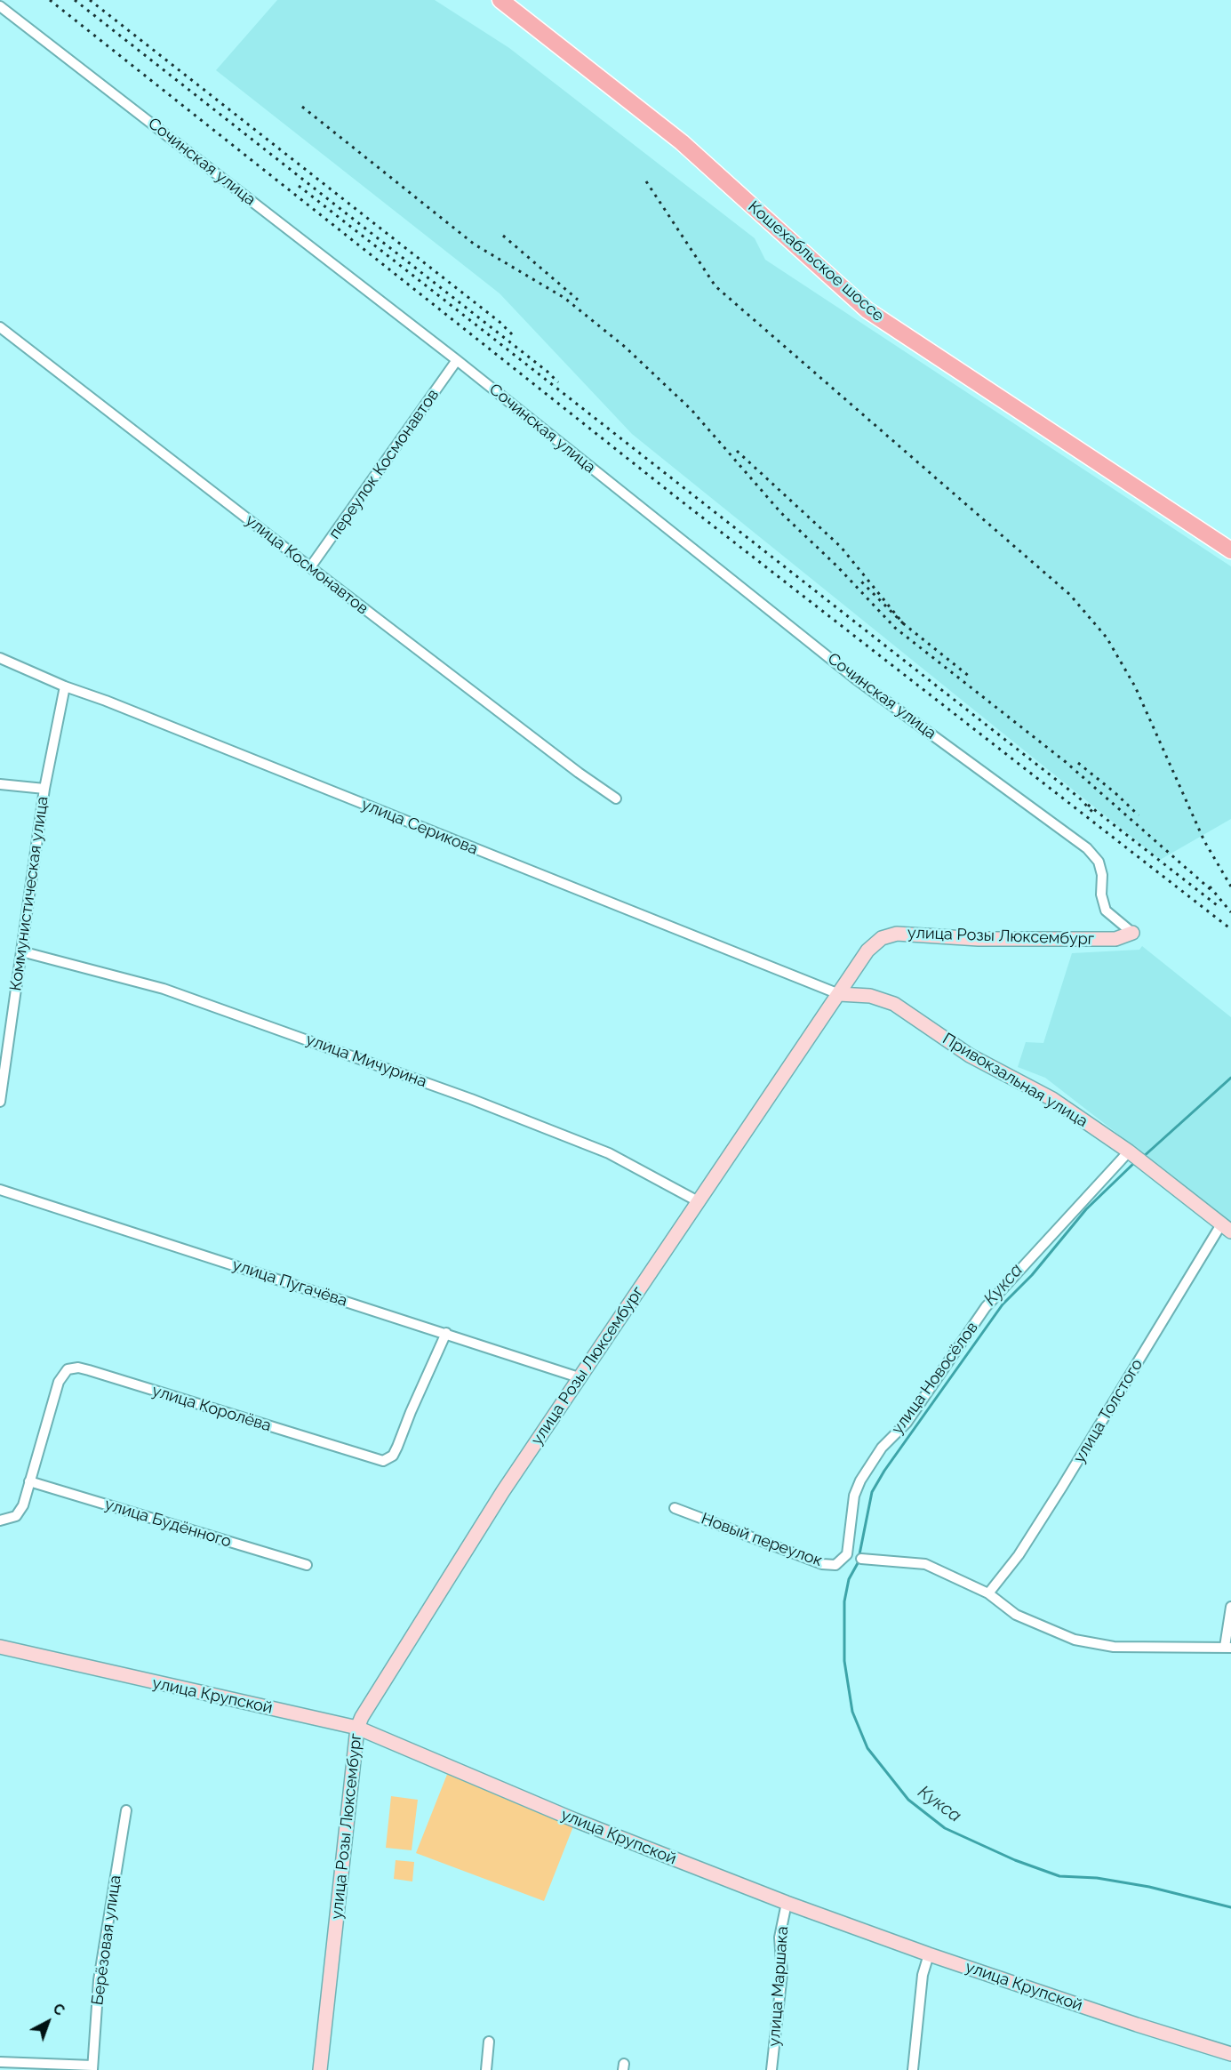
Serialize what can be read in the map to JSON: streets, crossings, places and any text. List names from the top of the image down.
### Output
{
  "streets": {
    "main road": ["Кошехабльское шоссе"],
    "street": [
      "Сочинская улица",
      "переулок Космонавтов",
      "улица Космонавтов",
      "улица Серикова",
      "Коммунистическая улица",
      "улица Розы Люксембург",
      "улица Мичурина",
      "Привокзальная улица",
      "улица Пугачёва",
      "улица Новосёлов",
      "улица Королёва",
      "улица Толстого",
      "улица Будённого",
      "Новый переулок",
      "улица Крупской",
      "Берёзовая улица",
      "улица Маршака"
    ]
  },
  "crossings": [
    ["Сочинская улица", "переулок Космонавтов"],
    ["Сочинская улица", "улица Розы Люксембург"],
    ["переулок Космонавтов", "улица Космонавтов"],
    ["улица Серикова", "Коммунистическая улица"],
    ["улица Серикова", "улица Розы Люксембург"],
    ["улица Серикова", "Привокзальная улица"],
    ["Коммунистическая улица", "улица Мичурина"],
    ["улица Розы Люксембург", "улица Мичурина"],
    ["улица Розы Люксембург", "Привокзальная улица"],
    ["улица Розы Люксембург", "улица Пугачёва"],
    ["улица Розы Люксембург", "улица Крупской"],
    ["Привокзальная улица", "улица Новосёлов"],
    ["Привокзальная улица", "улица Толстого"],
    ["улица Пугачёва", "улица Королёва"],
    ["улица Новосёлов", "Новый переулок"],
    ["улица Королёва", "улица Будённого"],
    ["улица Крупской", "улица Маршака"]
  ],
  "water": ["Кукса"],
  "north": "top right"
}
